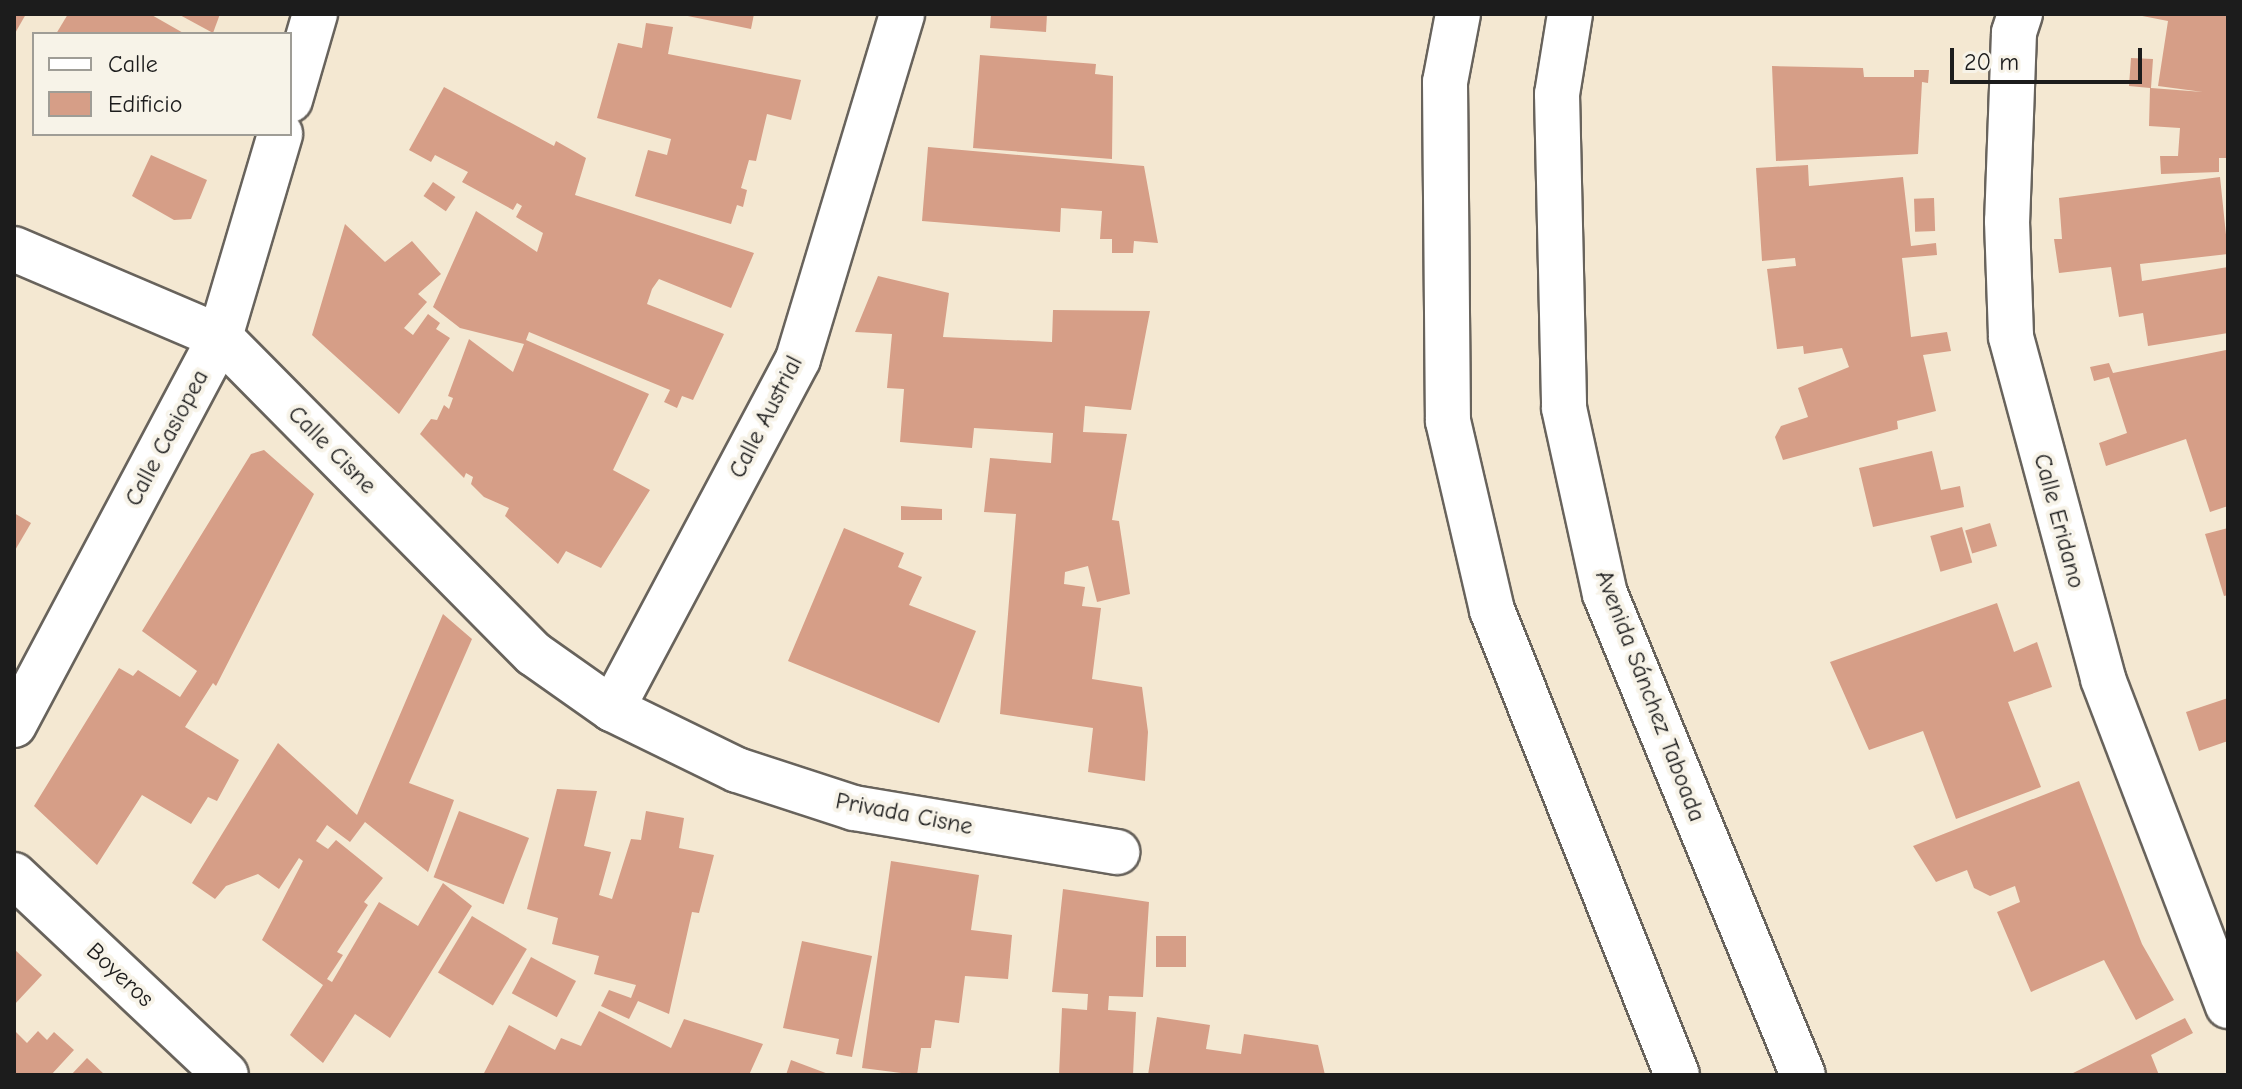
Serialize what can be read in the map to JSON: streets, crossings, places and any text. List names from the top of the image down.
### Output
{
  "streets": {
    "street": [
      "Calle Austrial",
      "Calle Casiopea",
      "Calle Cisne",
      "Calle Eridano",
      "Avenida Sánchez Taboada",
      "Privada Cisne",
      "Boyeros"
    ]
  },
  "crossings": [
    ["Calle Austrial", "Calle Cisne"],
    ["Calle Austrial", "Privada Cisne"],
    ["Calle Casiopea", "Calle Cisne"],
    ["Calle Cisne", "Privada Cisne"]
  ],
  "legend": ["Calle", "Edificio"],
  "scale_bar": "20 m"
}
